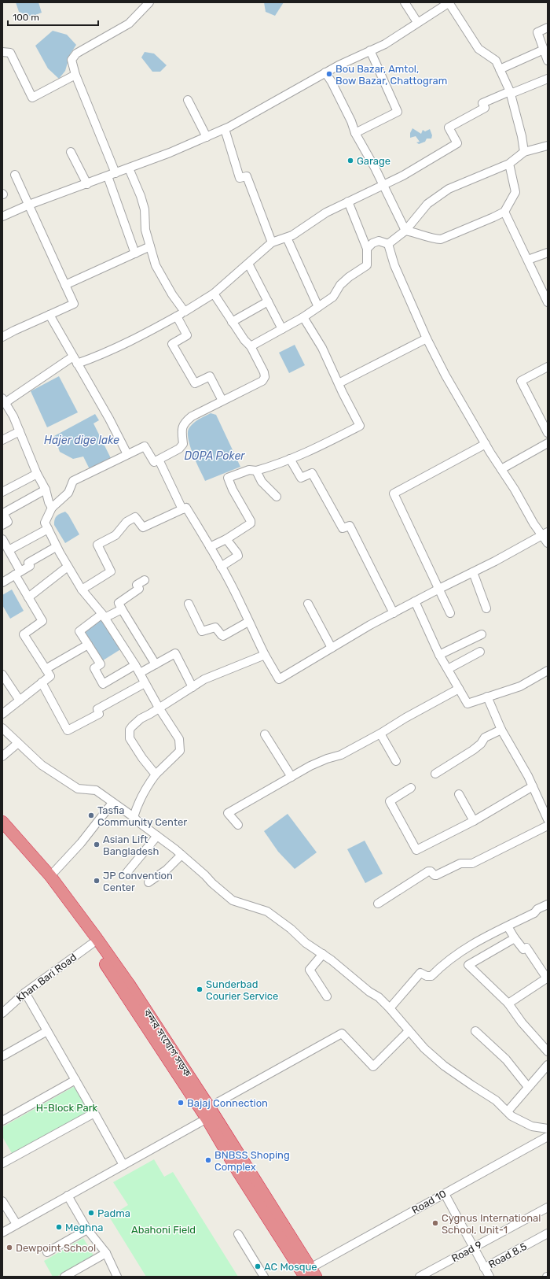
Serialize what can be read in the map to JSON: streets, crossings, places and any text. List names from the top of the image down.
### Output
{
  "streets": {
    "highway": ["বন্দর সংযোগ সড়ক"],
    "street": [
      "Khan Bari Road",
      "Road 10",
      "Road 9",
      "Road 8.5"
    ]
  },
  "crossings": [
    ["Khan Bari Road", "বন্দর সংযোগ সড়ক"],
    ["বন্দর সংযোগ সড়ক", "Road 10"]
  ],
  "water": ["Hajer dige lake", "DOPA Poker"],
  "parks": ["H-Block Park", "Abahoni Field"],
  "places": [
    "Bou Bazar, Amtol, Bow Bazar, Chattogram",
    "Garage",
    "Tasfia Community Center",
    "Asian Lift Bangladesh",
    "JP Convention Center",
    "Sunderbad Courier Service",
    "Bajaj Connection",
    "BNBSS Shoping Complex",
    "Padma",
    "Cygnus International School, Unit-1",
    "Meghna",
    "Dewpoint School",
    "AC Mosque"
  ],
  "scale_bar": "100 m"
}
